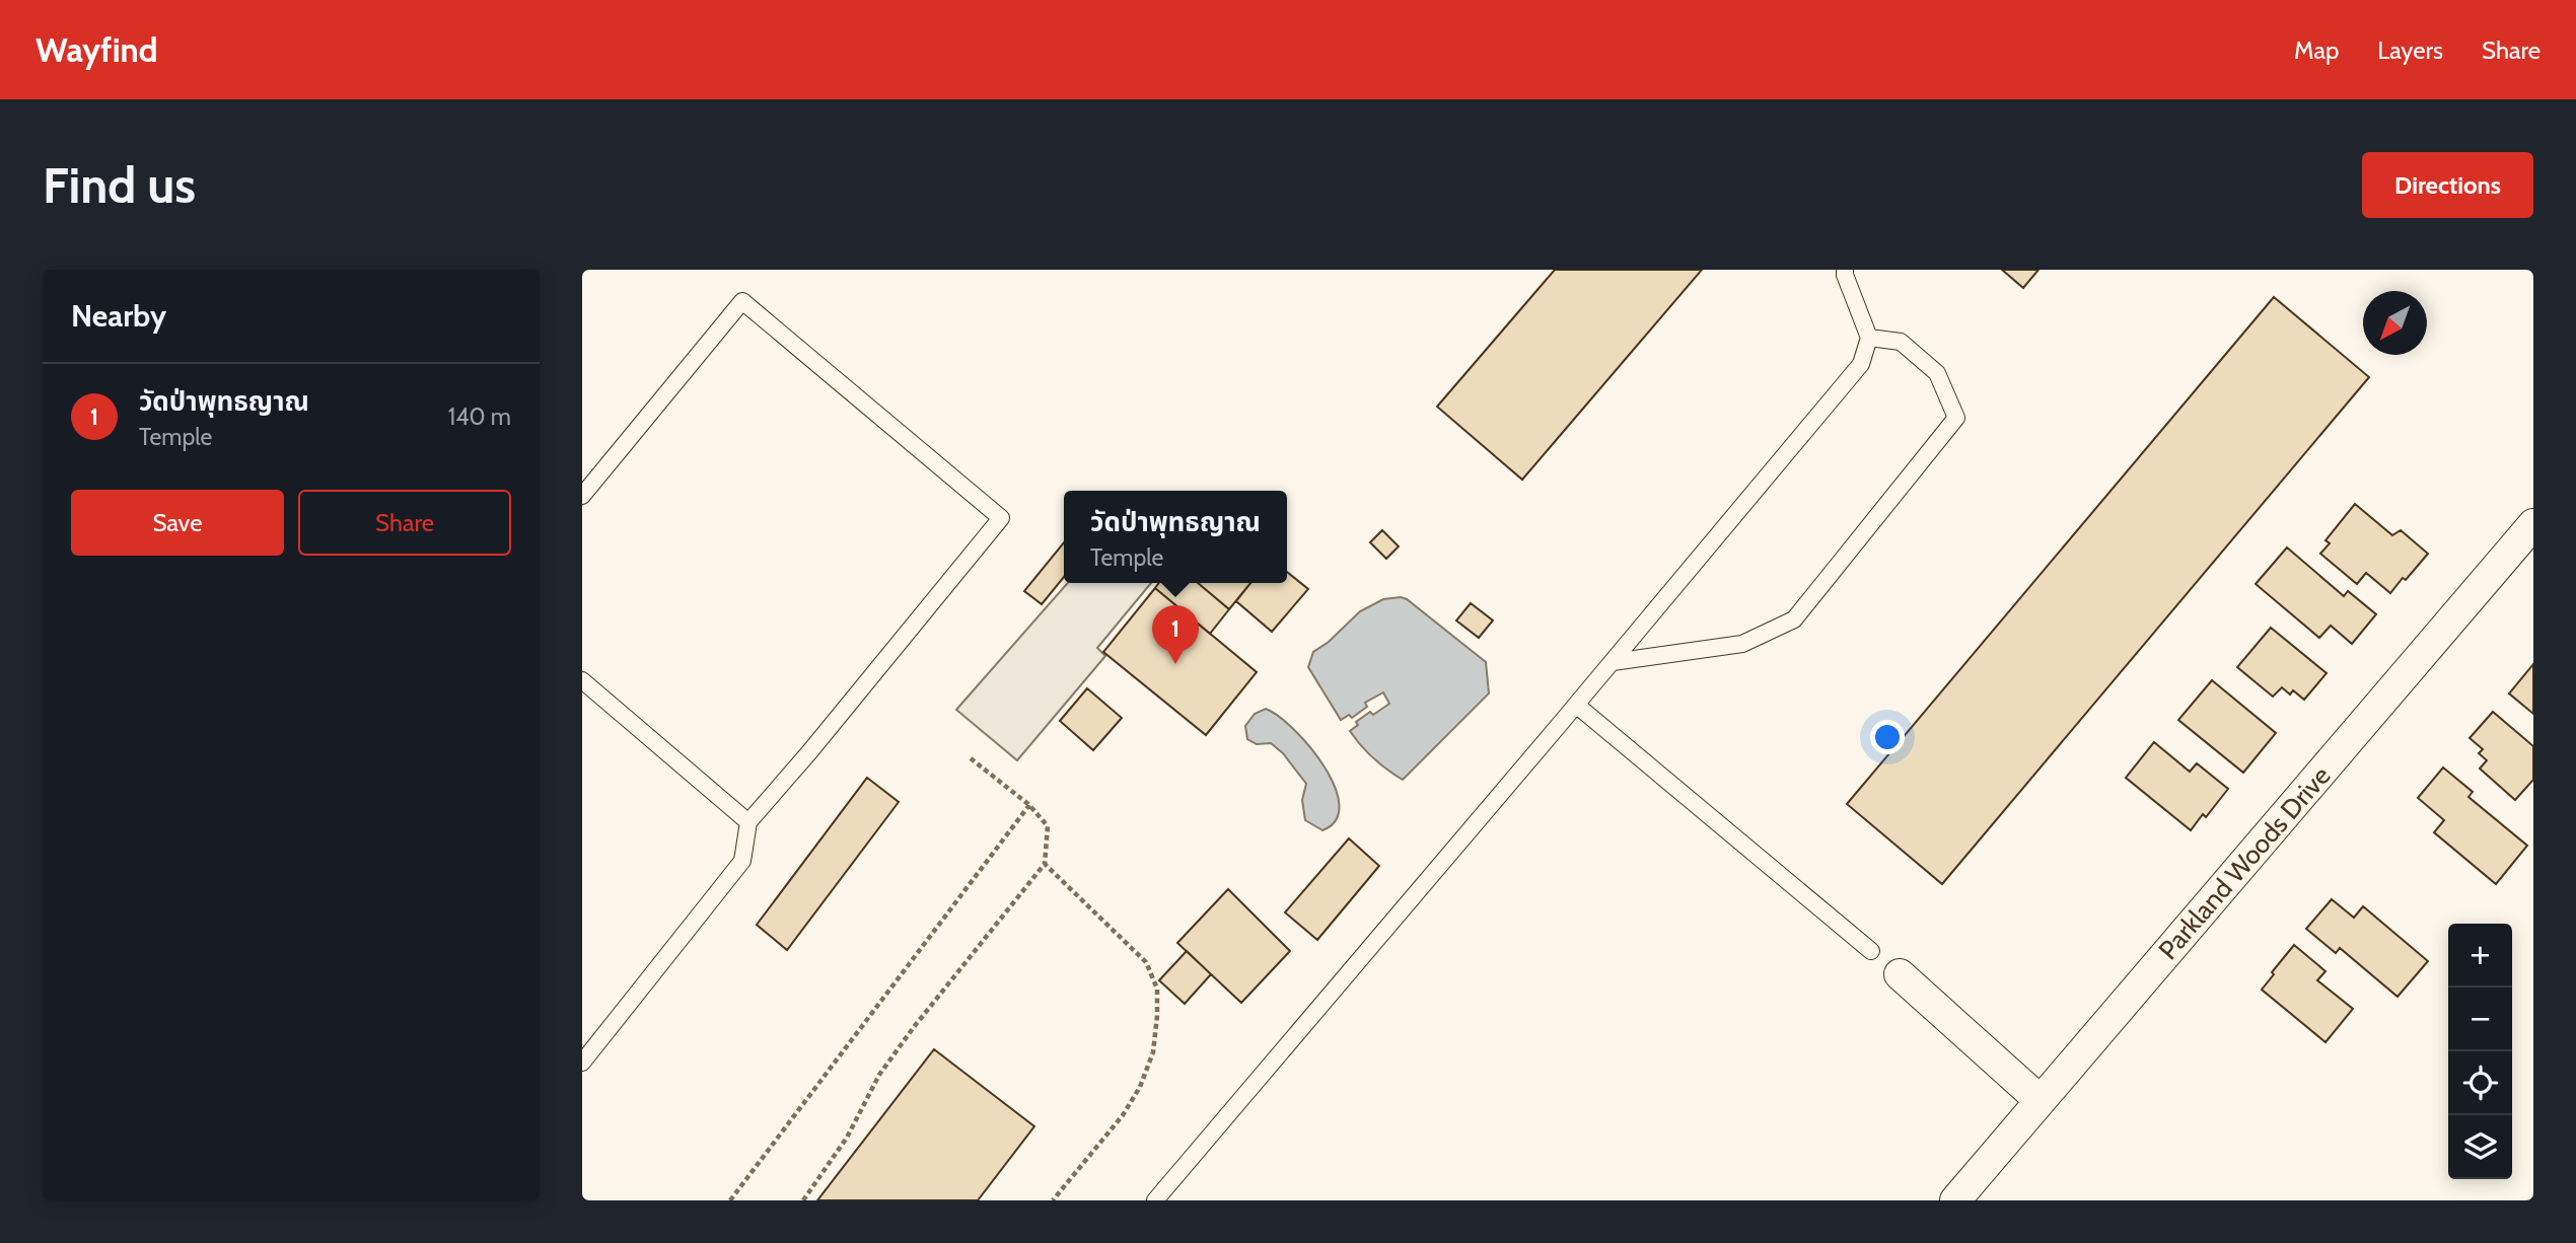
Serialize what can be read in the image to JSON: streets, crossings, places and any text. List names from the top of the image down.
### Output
{
  "streets": {
    "street": ["Parkland Woods Drive"]
  },
  "north": "bottom left",
  "page": {
    "header": "Wayfind",
    "nav": ["Map", "Layers", "Share"],
    "buttons": [
      "Directions",
      ["Save", "Share"]
    ],
    "title": "Find us",
    "heading": "Nearby",
    "list": [
      {
        "mark": "1",
        "name": "วัดป่าพุทธญาณ",
        "note": "Temple",
        "value": "140 m"
      }
    ],
    "popup": ["วัดป่าพุทธญาณ", "Temple"],
    "pins": "1",
    "map_buttons": ["+", "−"]
  }
}
